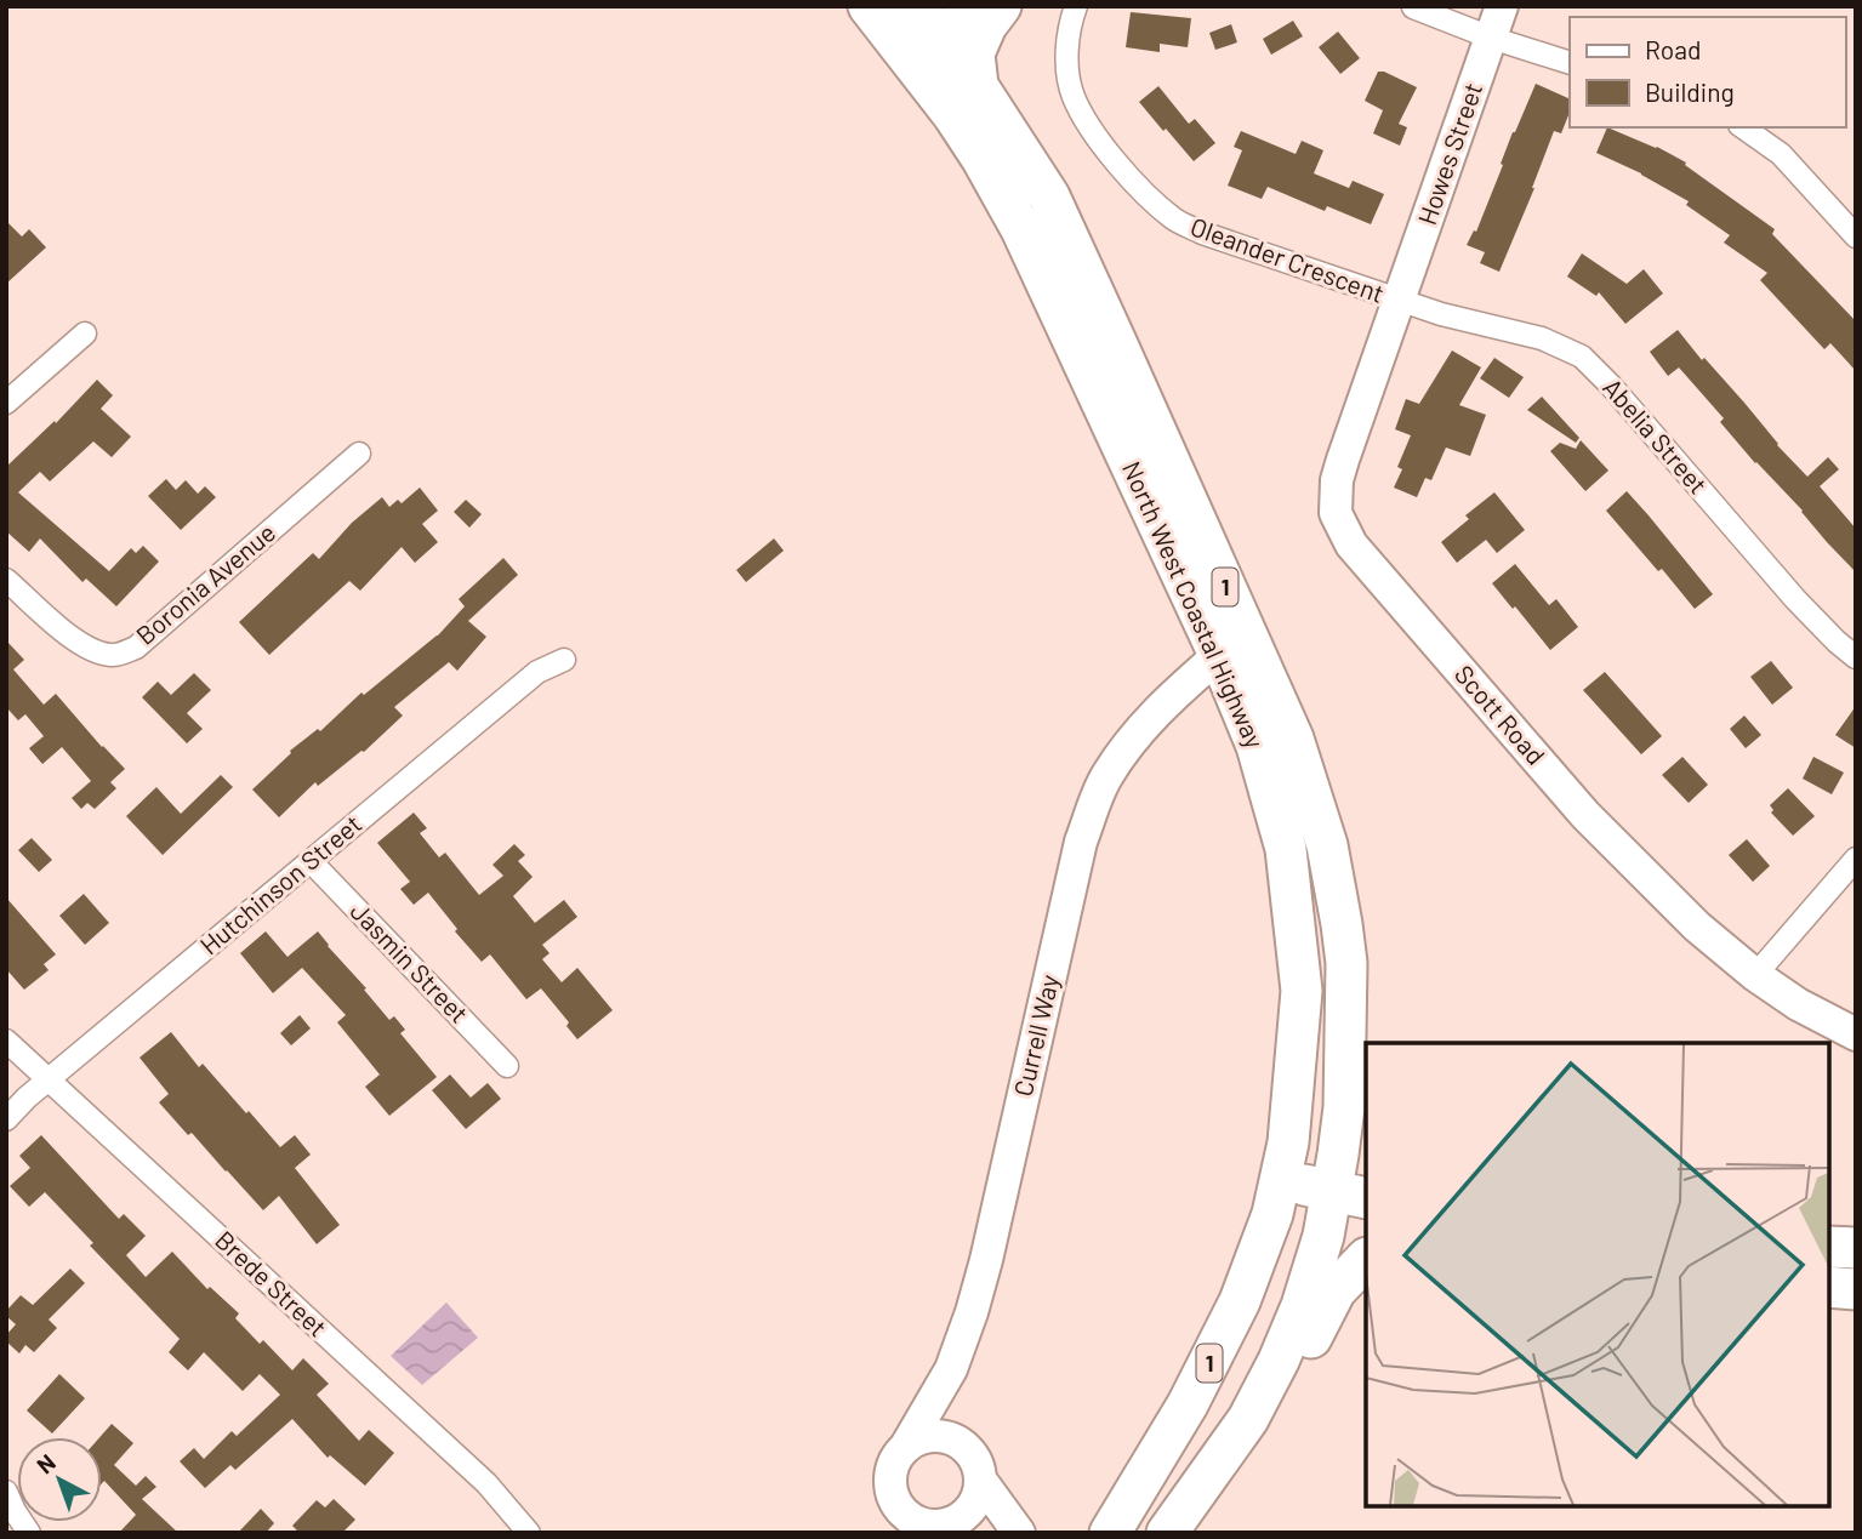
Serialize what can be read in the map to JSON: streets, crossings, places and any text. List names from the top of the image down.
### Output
{
  "streets": {
    "highway": ["1", "North West Coastal Highway"],
    "street": [
      "Howes Street",
      "Oleander Crescent",
      "Abelia Street",
      "Boronia Avenue",
      "Scott Road",
      "Hutchinson Street",
      "Jasmin Street",
      "Currell Way",
      "Brede Street"
    ]
  },
  "crossings": [
    ["Howes Street", "Oleander Crescent"],
    ["Howes Street", "Abelia Street"],
    ["Howes Street", "Scott Road"],
    ["Oleander Crescent", "Abelia Street"],
    ["Oleander Crescent", "Scott Road"],
    ["Abelia Street", "Scott Road"],
    ["North West Coastal Highway", "Currell Way"],
    ["Hutchinson Street", "Jasmin Street"],
    ["Hutchinson Street", "Brede Street"]
  ],
  "legend": ["Road", "Building"],
  "north": "top left"
}
